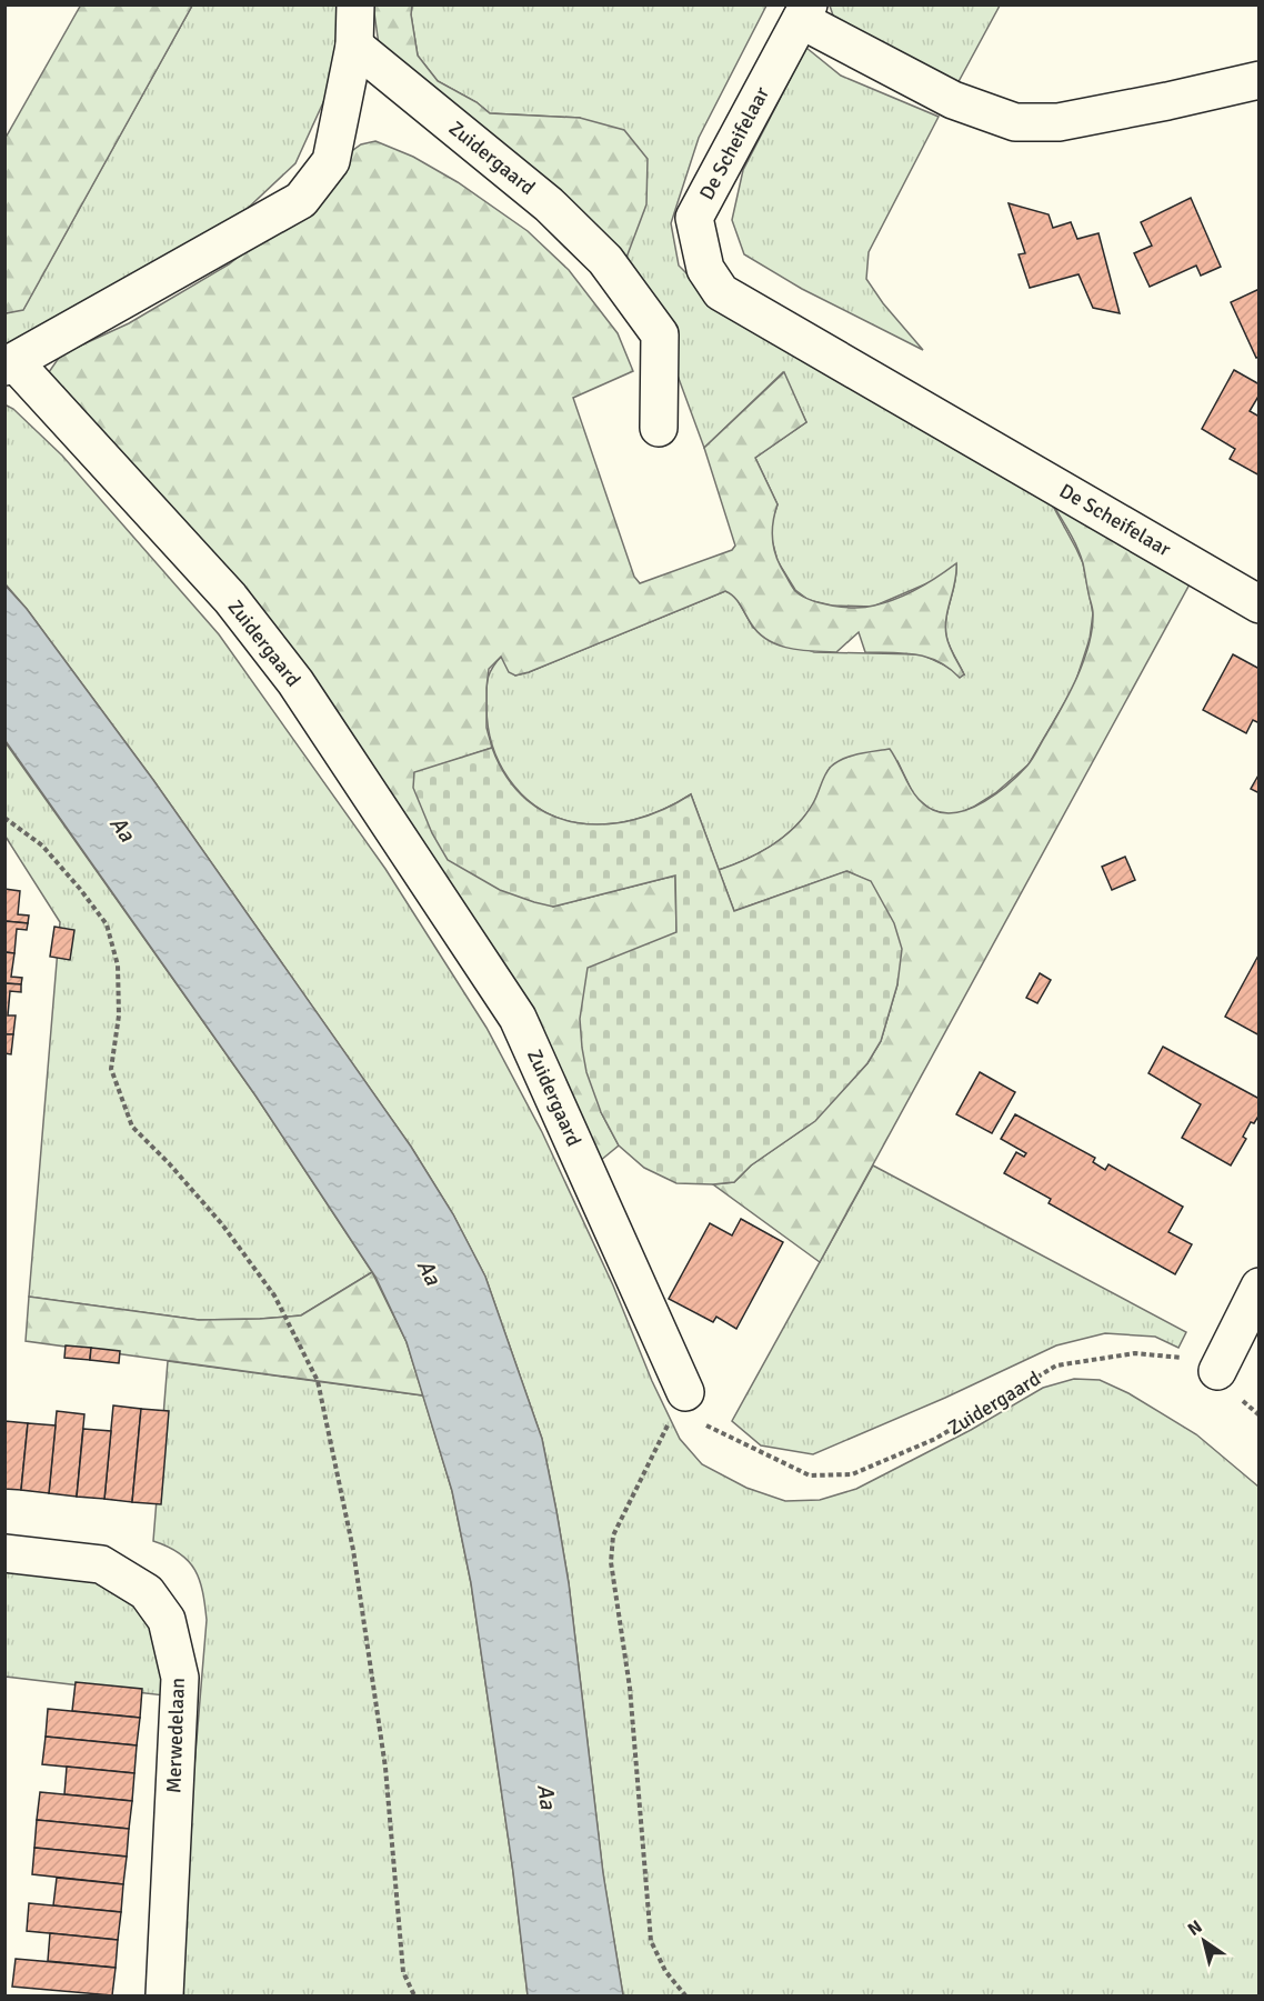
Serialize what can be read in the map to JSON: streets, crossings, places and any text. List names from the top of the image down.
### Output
{
  "streets": {
    "street": ["De Scheifelaar", "Zuidergaard", "Merwedelaan"]
  },
  "water": ["Aa"],
  "north": "top left"
}
